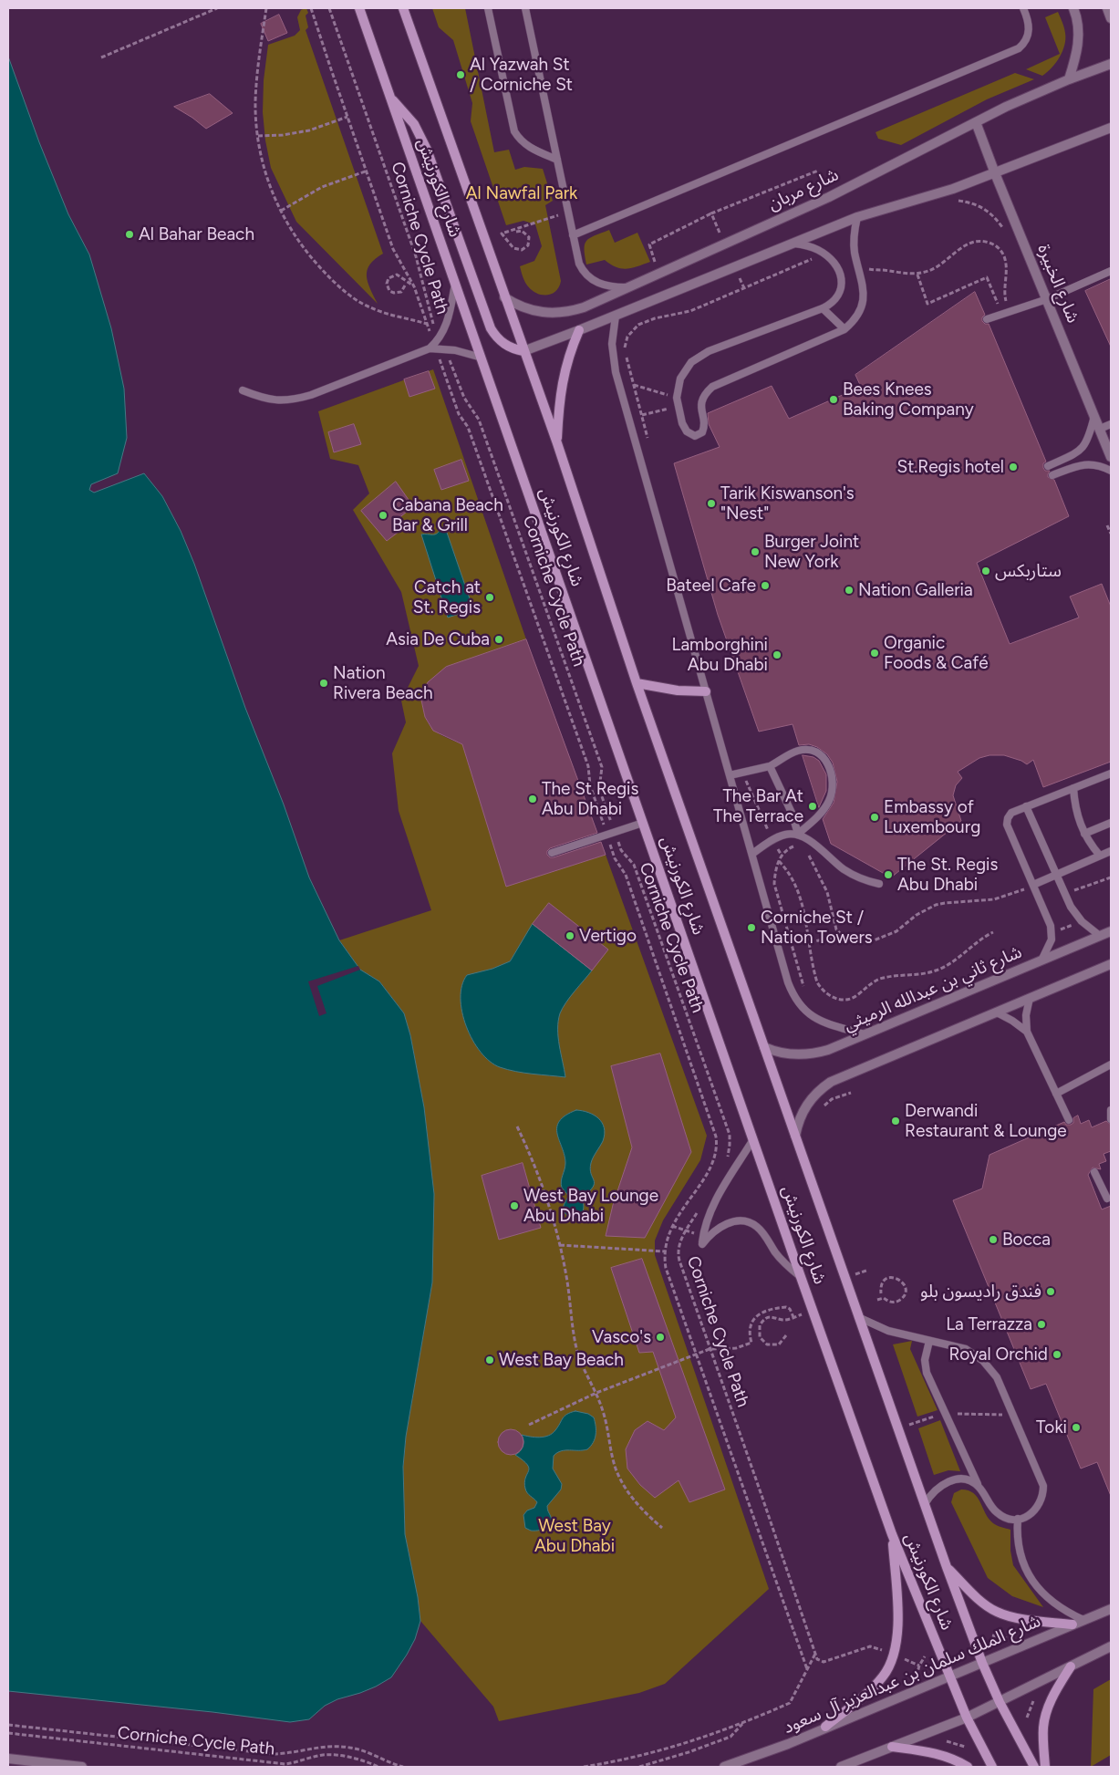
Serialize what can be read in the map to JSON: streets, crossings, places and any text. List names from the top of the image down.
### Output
{
  "streets": {
    "main road": ["شارع الكورنيش"],
    "street": [
      "شارع مربان",
      "شارع الخبيرة",
      "شارع ثاني بن عبدالله الرميثي",
      "شارع الملك سلمان بن عبدالعزيز آل سعود"
    ],
    "path": ["Corniche Cycle Path"]
  },
  "crossings": [
    ["شارع الكورنيش", "شارع مربان"],
    ["شارع الكورنيش", "شارع ثاني بن عبدالله الرميثي"],
    ["شارع الكورنيش", "شارع الملك سلمان بن عبدالعزيز آل سعود"],
    ["شارع مربان", "شارع الخبيرة"]
  ],
  "parks": ["Al Nawfal Park", "West Bay Abu Dhabi"],
  "places": [
    "Al Yazwah St / Corniche St",
    "Al Bahar Beach",
    "Bees Knees Baking Company",
    "St.Regis hotel",
    "Tarik Kiswanson's \"Nest\"",
    "Cabana Beach Bar & Grill",
    "Burger Joint New York",
    "ستاربكس",
    "Bateel Cafe",
    "Nation Galleria",
    "Catch at St. Regis",
    "Asia De Cuba",
    "Organic Foods & Café",
    "Lamborghini Abu Dhabi",
    "Nation Rivera Beach",
    "The St Regis Abu Dhabi",
    "The Bar At The Terrace",
    "Embassy of Luxembourg",
    "The St. Regis Abu Dhabi",
    "Corniche St / Nation Towers",
    "Vertigo",
    "Derwandi Restaurant & Lounge",
    "West Bay Lounge Abu Dhabi",
    "Bocca",
    "فندق راديسون بلو",
    "La Terrazza",
    "Vasco's",
    "Royal Orchid",
    "West Bay Beach",
    "Toki"
  ]
}
